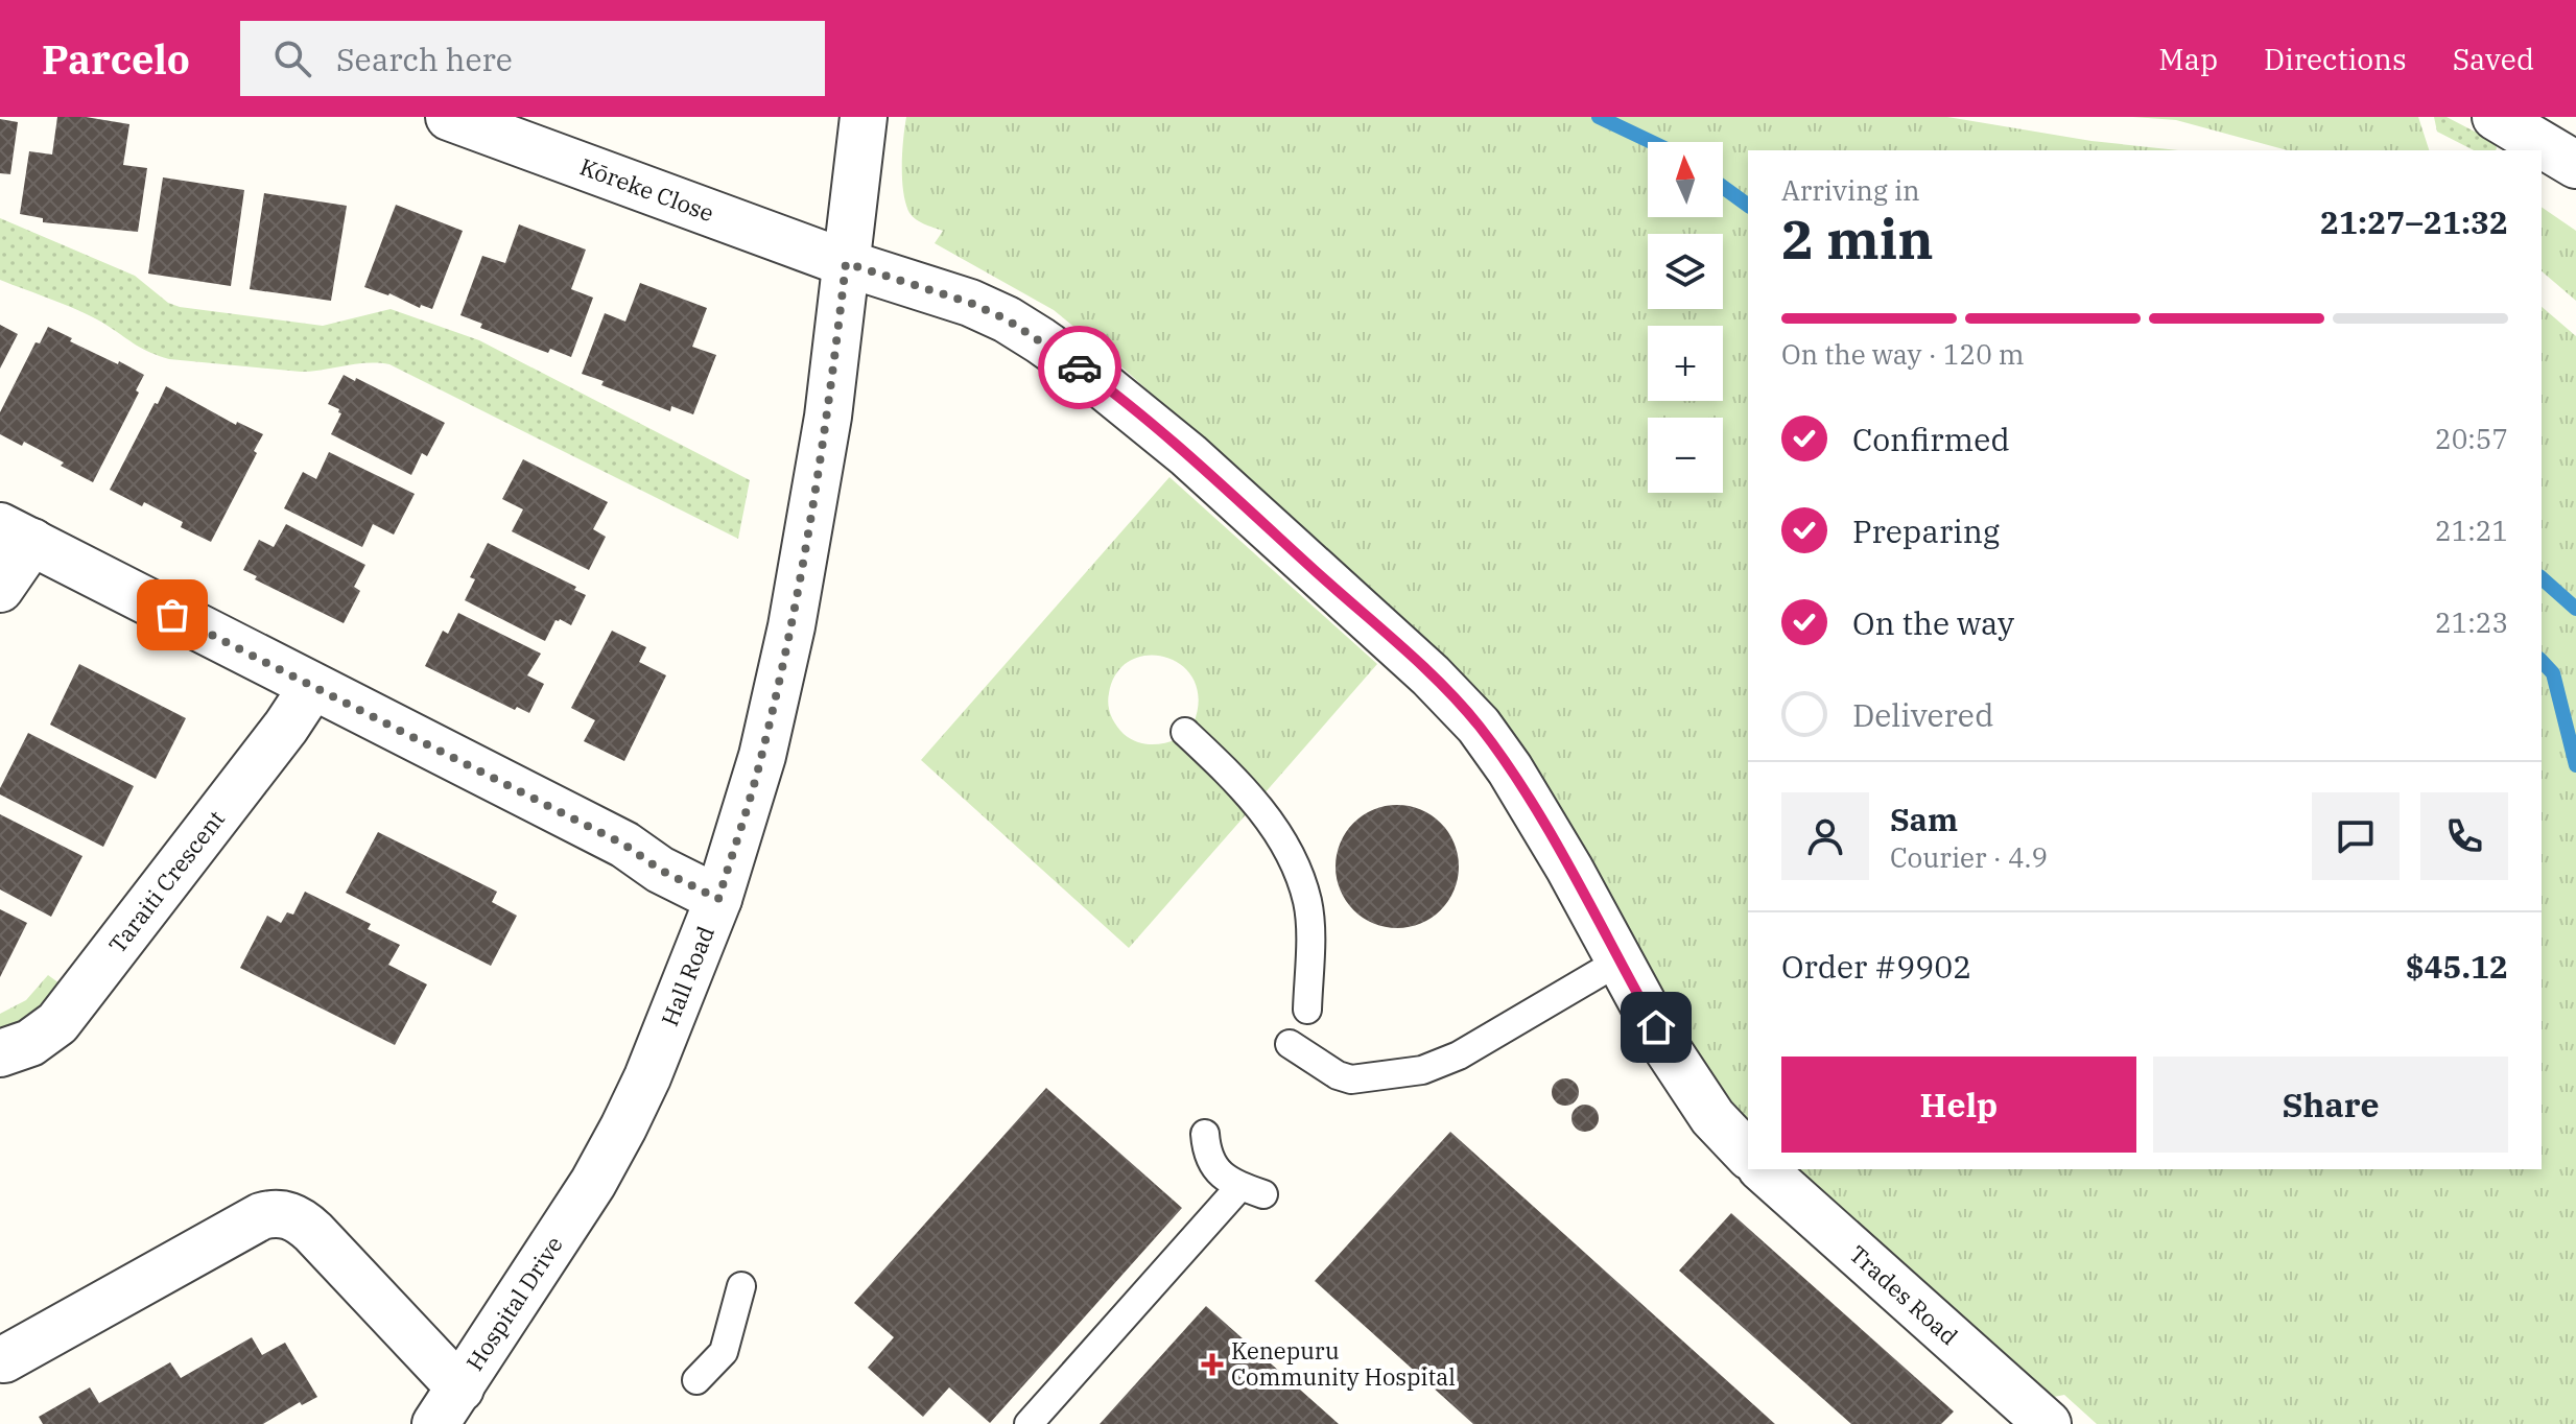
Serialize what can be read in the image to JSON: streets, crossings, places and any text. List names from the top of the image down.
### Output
{
  "streets": {
    "street": [
      "Kōreke Close",
      "Taraiti Crescent",
      "Hall Road",
      "Trades Road",
      "Hospital Drive"
    ]
  },
  "crossings": [
    ["Kōreke Close", "Hall Road"],
    ["Hall Road", "Hospital Drive"]
  ],
  "places": {
    "health": ["Kenepuru Community Hospital"]
  },
  "north": "top",
  "page": {
    "header": "Parcelo",
    "search": "Search here",
    "nav": ["Map", "Directions", "Saved"],
    "map_buttons": ["+", "−"],
    "heading": ["2 min", "Arriving in", "21:27–21:32"],
    "panel": [
      "Sam",
      "Courier · 4.9",
      "Order #9902",
      "$45.12"
    ],
    "bar": "On the way · 120 m",
    "list": [
      ["Confirmed", "20:57"],
      ["Preparing", "21:21"],
      ["On the way", "21:23"],
      "Delivered"
    ],
    "buttons": ["Help", "Share"]
  }
}
